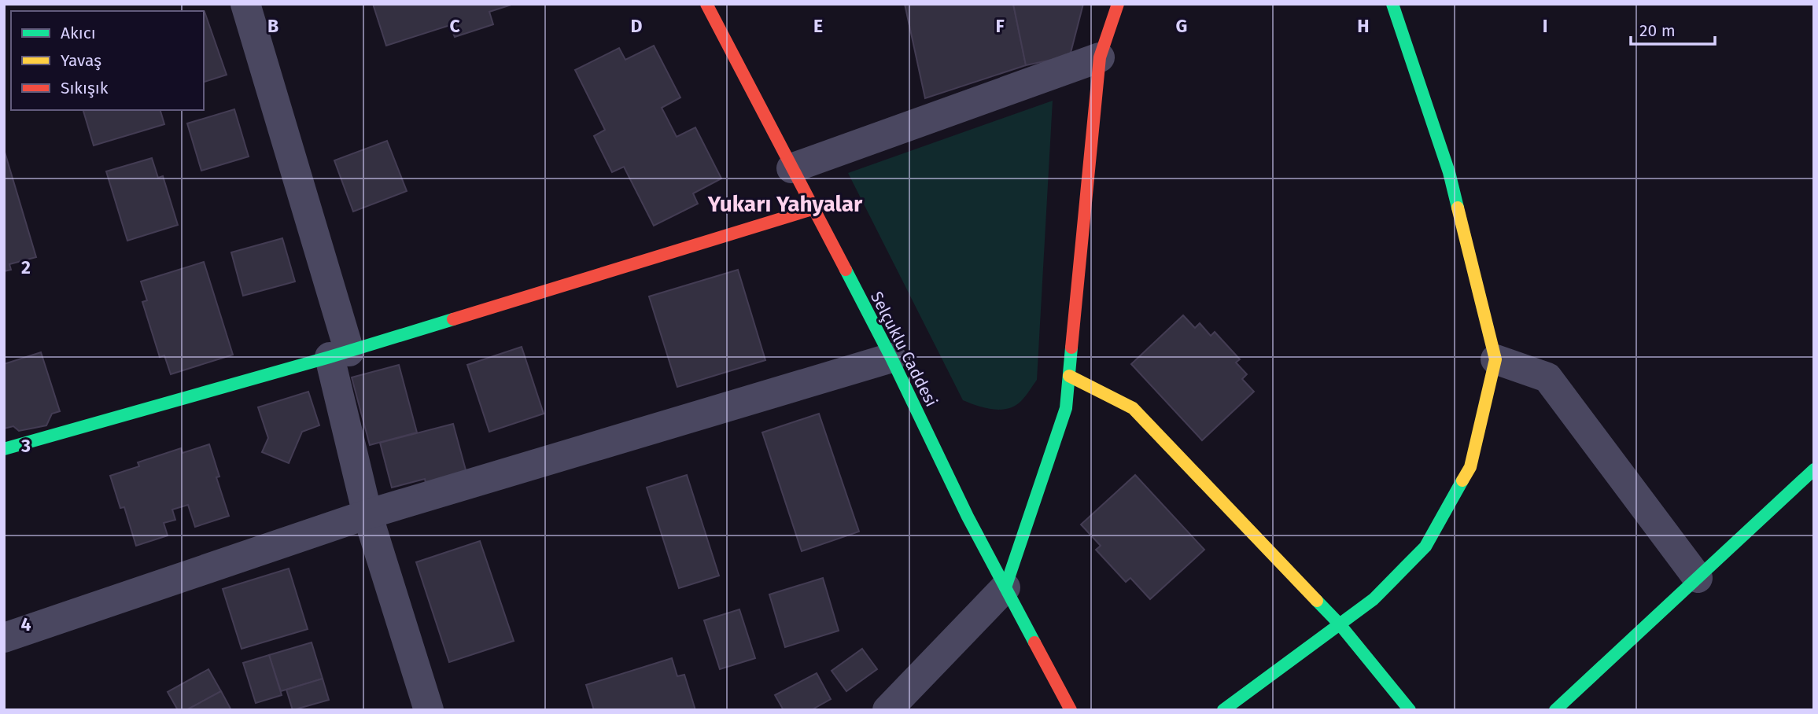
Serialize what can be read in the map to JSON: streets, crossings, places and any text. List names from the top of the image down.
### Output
{
  "streets": {
    "street": ["Selçuklu Caddesi"]
  },
  "districts": ["Yukarı Yahyalar"],
  "legend": ["Akıcı", "Yavaş", "Sıkışık"],
  "scale_bar": "20 m",
  "grid": {
    "columns": [
      "B",
      "C",
      "D",
      "E",
      "F",
      "G",
      "H",
      "I"
    ],
    "rows": ["2", "3", "4"]
  }
}
